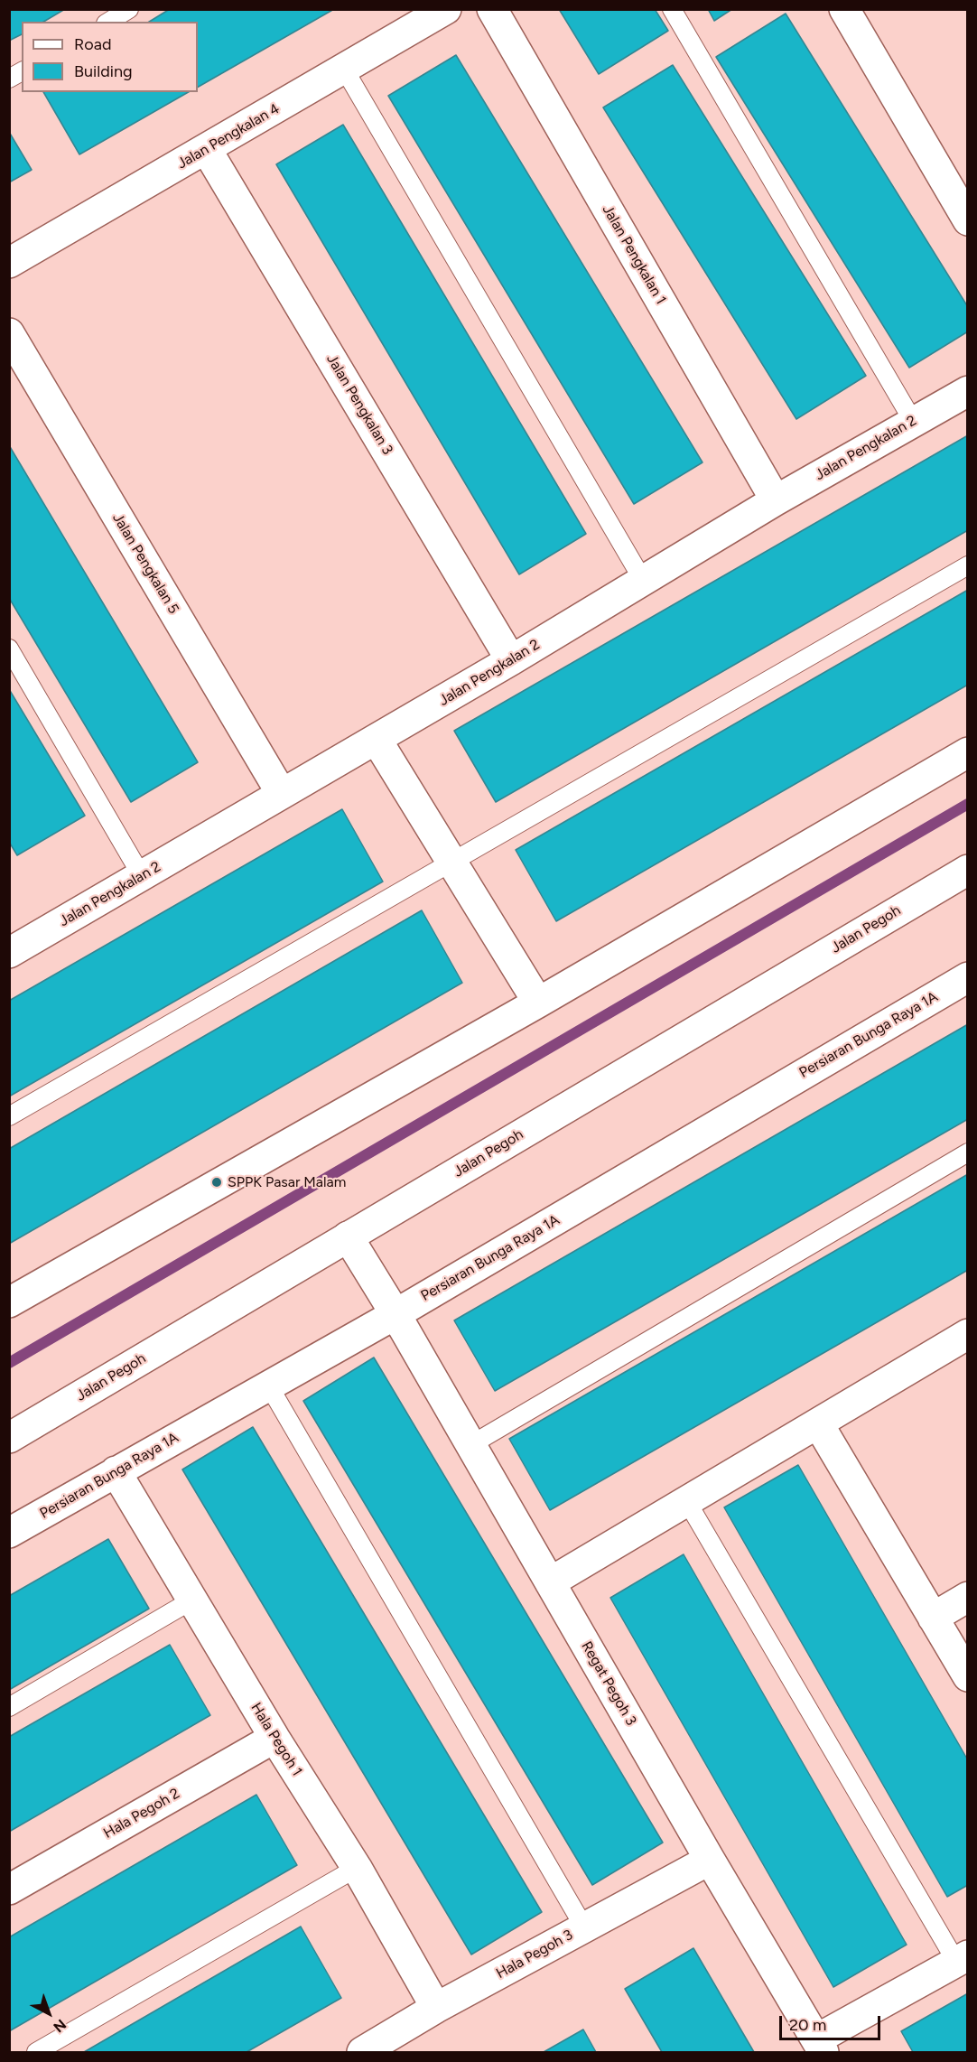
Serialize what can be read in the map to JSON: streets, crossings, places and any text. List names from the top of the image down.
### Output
{
  "streets": {
    "street": [
      "Jalan Pengkalan 4",
      "Jalan Pengkalan 1",
      "Jalan Pengkalan 3",
      "Jalan Pengkalan 2",
      "Jalan Pengkalan 5",
      "Jalan Pegoh",
      "Persiaran Bunga Raya 1A",
      "Regat Pegoh 3",
      "Hala Pegoh 1",
      "Hala Pegoh 2",
      "Hala Pegoh 3"
    ]
  },
  "crossings": [
    ["Jalan Pengkalan 4", "Jalan Pengkalan 3"],
    ["Jalan Pengkalan 1", "Jalan Pengkalan 2"],
    ["Jalan Pengkalan 3", "Jalan Pengkalan 2"],
    ["Jalan Pengkalan 2", "Jalan Pengkalan 5"],
    ["Jalan Pegoh", "Regat Pegoh 3"],
    ["Persiaran Bunga Raya 1A", "Regat Pegoh 3"],
    ["Persiaran Bunga Raya 1A", "Hala Pegoh 1"],
    ["Regat Pegoh 3", "Hala Pegoh 3"],
    ["Hala Pegoh 1", "Hala Pegoh 2"],
    ["Hala Pegoh 1", "Hala Pegoh 3"]
  ],
  "places": ["SPPK Pasar Malam"],
  "legend": ["Road", "Building"],
  "scale_bar": "20 m",
  "north": "bottom right"
}
